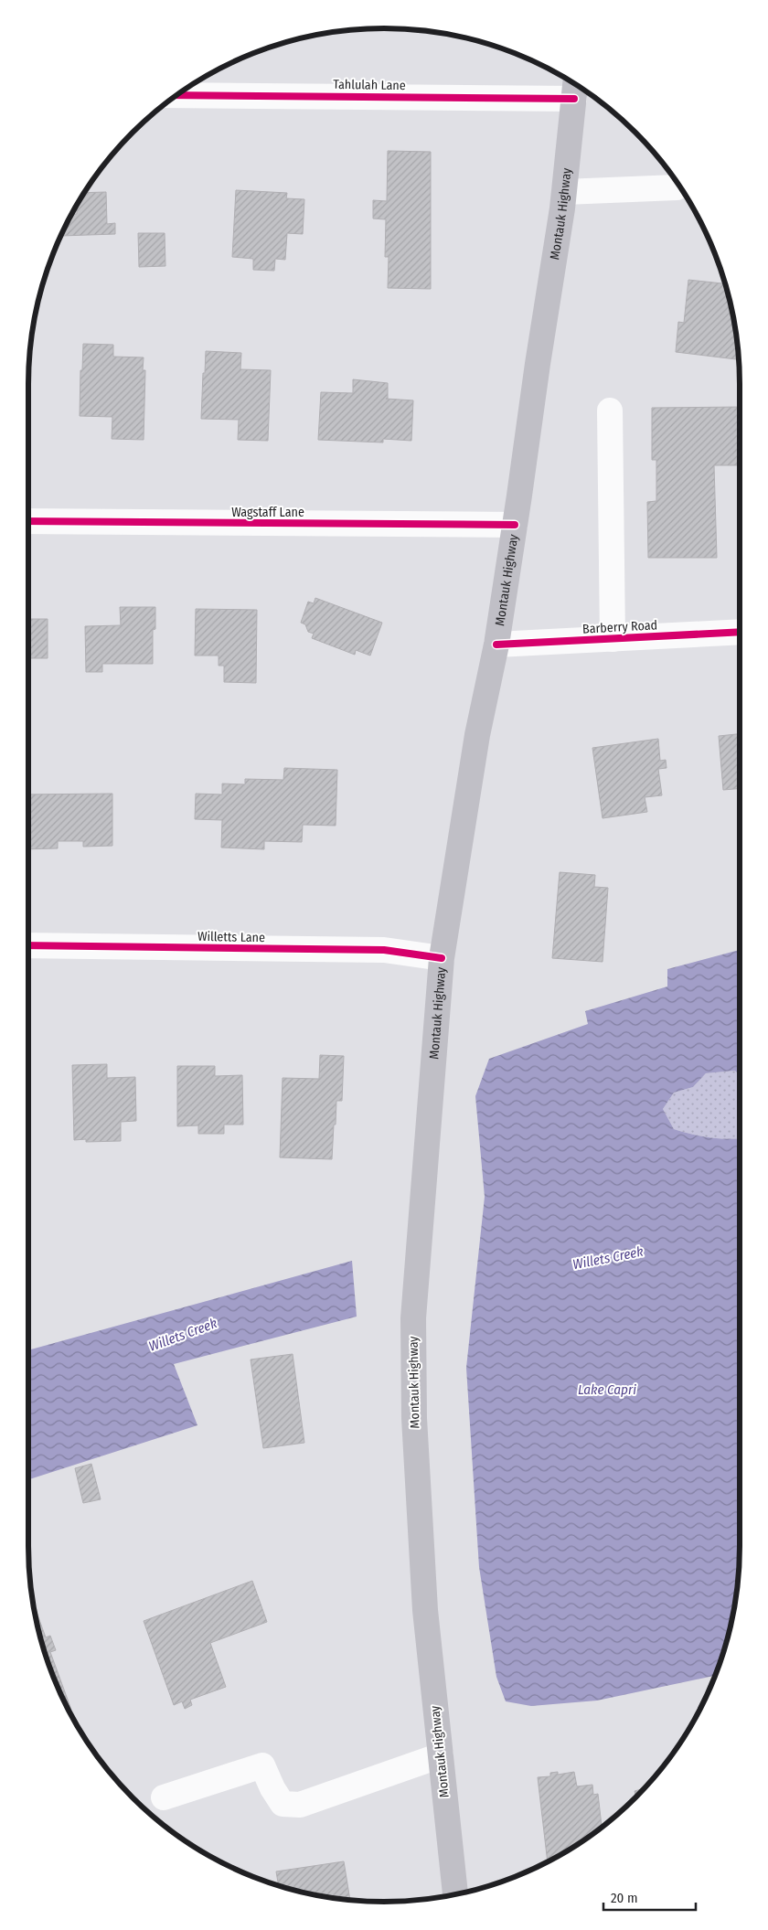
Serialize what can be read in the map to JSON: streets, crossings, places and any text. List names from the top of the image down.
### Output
{
  "streets": {
    "main road": ["Montauk Highway"],
    "street": [
      "Tahlulah Lane",
      "Wagstaff Lane",
      "Barberry Road",
      "Willetts Lane"
    ]
  },
  "crossings": [
    ["Tahlulah Lane", "Montauk Highway"],
    ["Montauk Highway", "Wagstaff Lane"],
    ["Montauk Highway", "Barberry Road"],
    ["Montauk Highway", "Willetts Lane"]
  ],
  "water": ["Willets Creek", "Lake Capri"],
  "scale_bar": "20 m"
}
